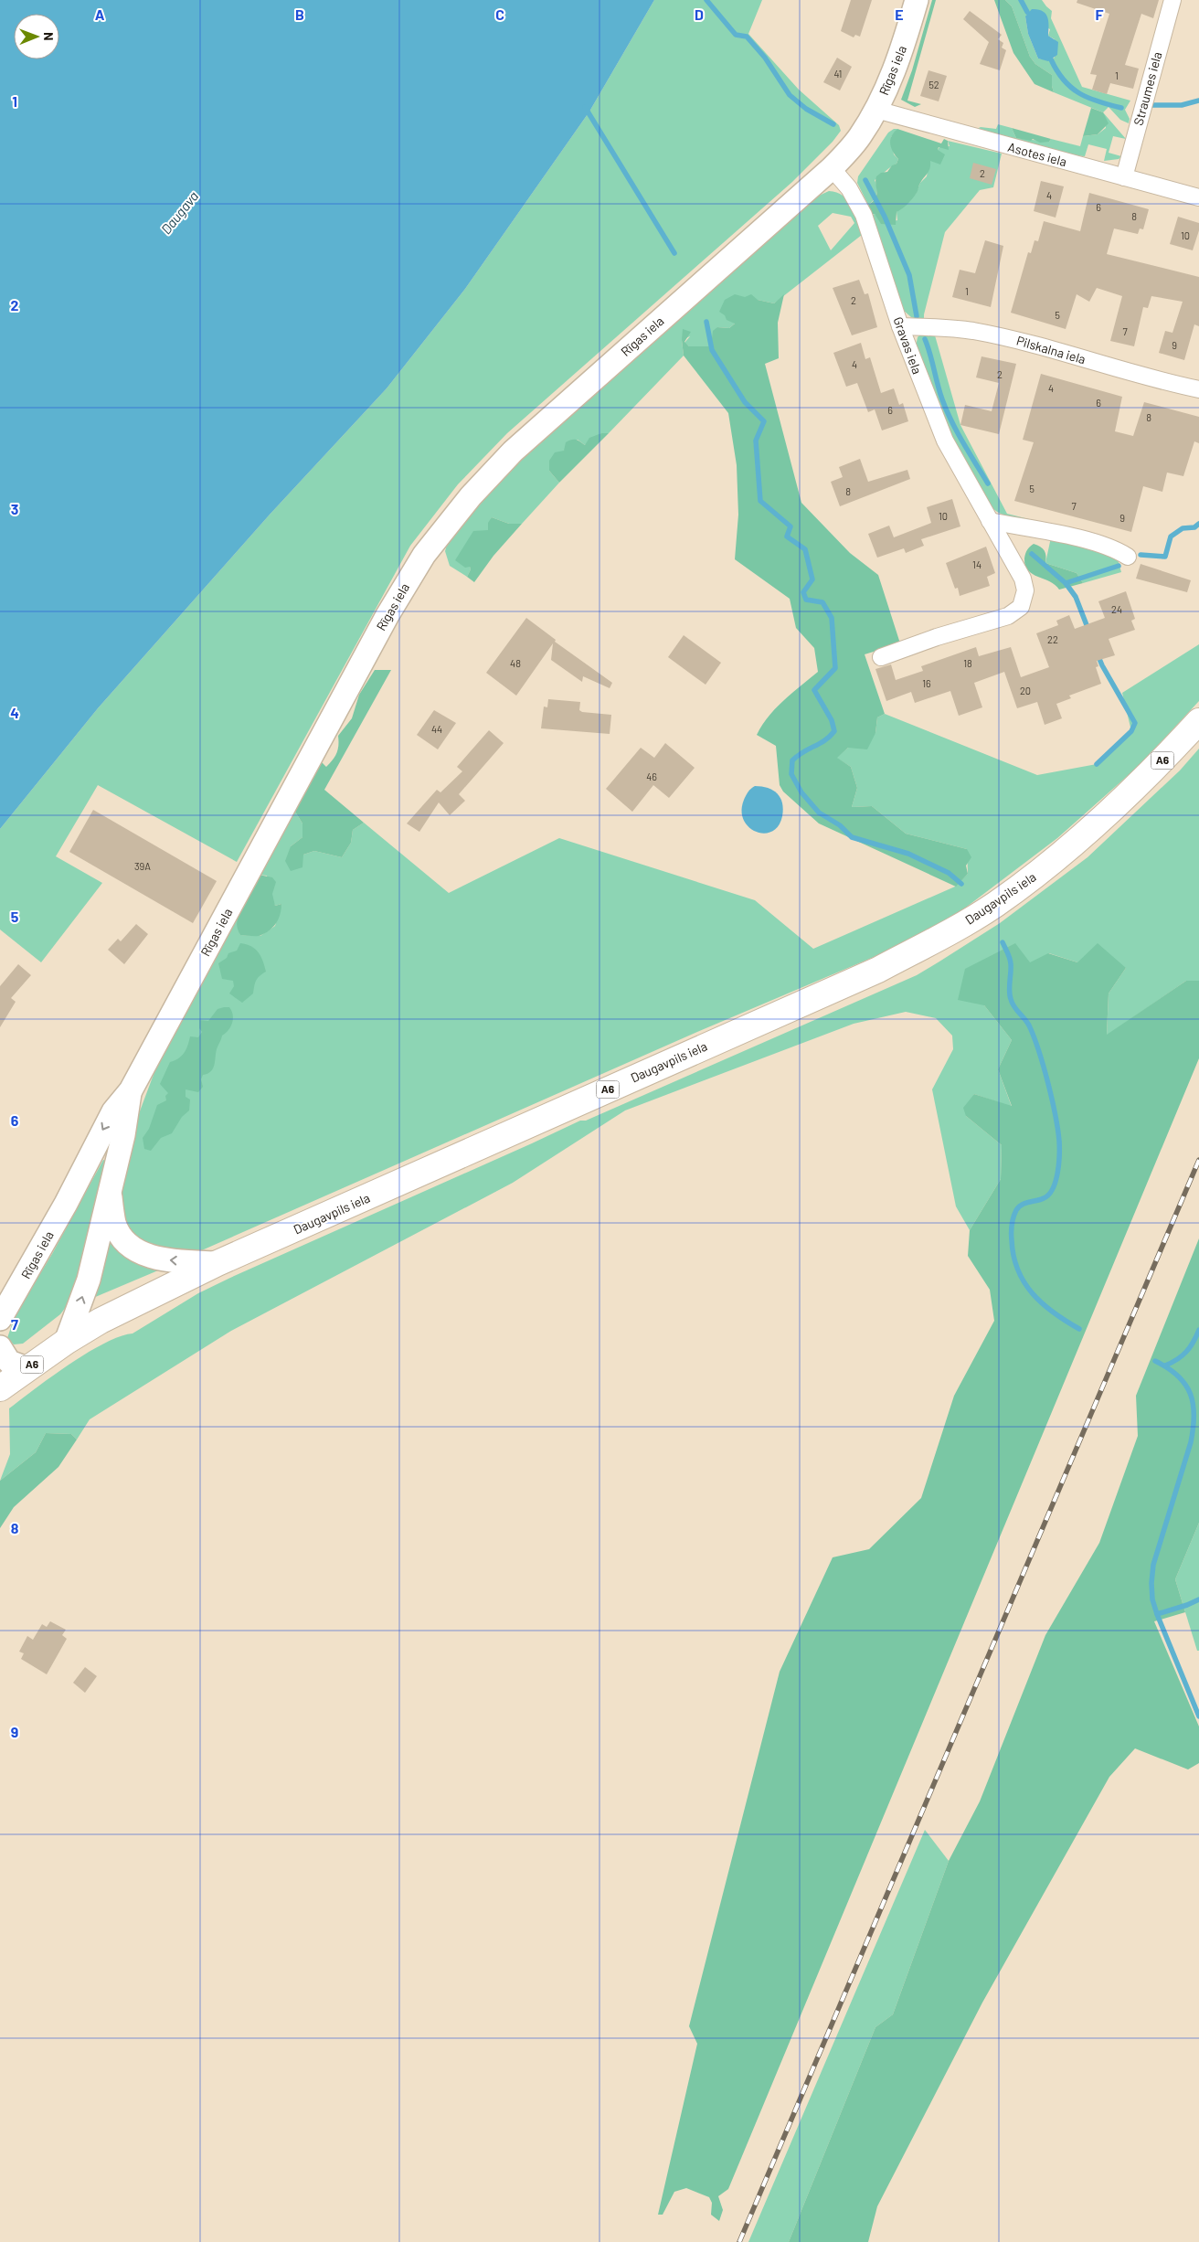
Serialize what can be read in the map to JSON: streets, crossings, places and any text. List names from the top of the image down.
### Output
{
  "streets": {
    "highway": ["A6", "Daugavpils iela"],
    "main road": ["Rīgas iela"],
    "street": [
      "Straumes iela",
      "Asotes iela",
      "Gravas iela",
      "Pilskalna iela"
    ]
  },
  "crossings": [
    ["Rīgas iela", "Asotes iela"],
    ["Rīgas iela", "Gravas iela"],
    ["Straumes iela", "Asotes iela"],
    ["Gravas iela", "Pilskalna iela"]
  ],
  "water": ["Daugava"],
  "house_numbers": [
    "41",
    "1",
    "52",
    "2",
    "4",
    "6",
    "8",
    "10",
    "1",
    "2",
    "5",
    "7",
    "9",
    "4",
    "2",
    "4",
    "6",
    "6",
    "8",
    "5",
    "8",
    "7",
    "10",
    "9",
    "14",
    "24",
    "22",
    "48",
    "18",
    "16",
    "20",
    "44",
    "46",
    "39A"
  ],
  "north": "right",
  "grid": {
    "columns": [
      "A",
      "B",
      "C",
      "D",
      "E",
      "F"
    ],
    "rows": [
      "1",
      "2",
      "3",
      "4",
      "5",
      "6",
      "7",
      "8",
      "9"
    ]
  }
}
